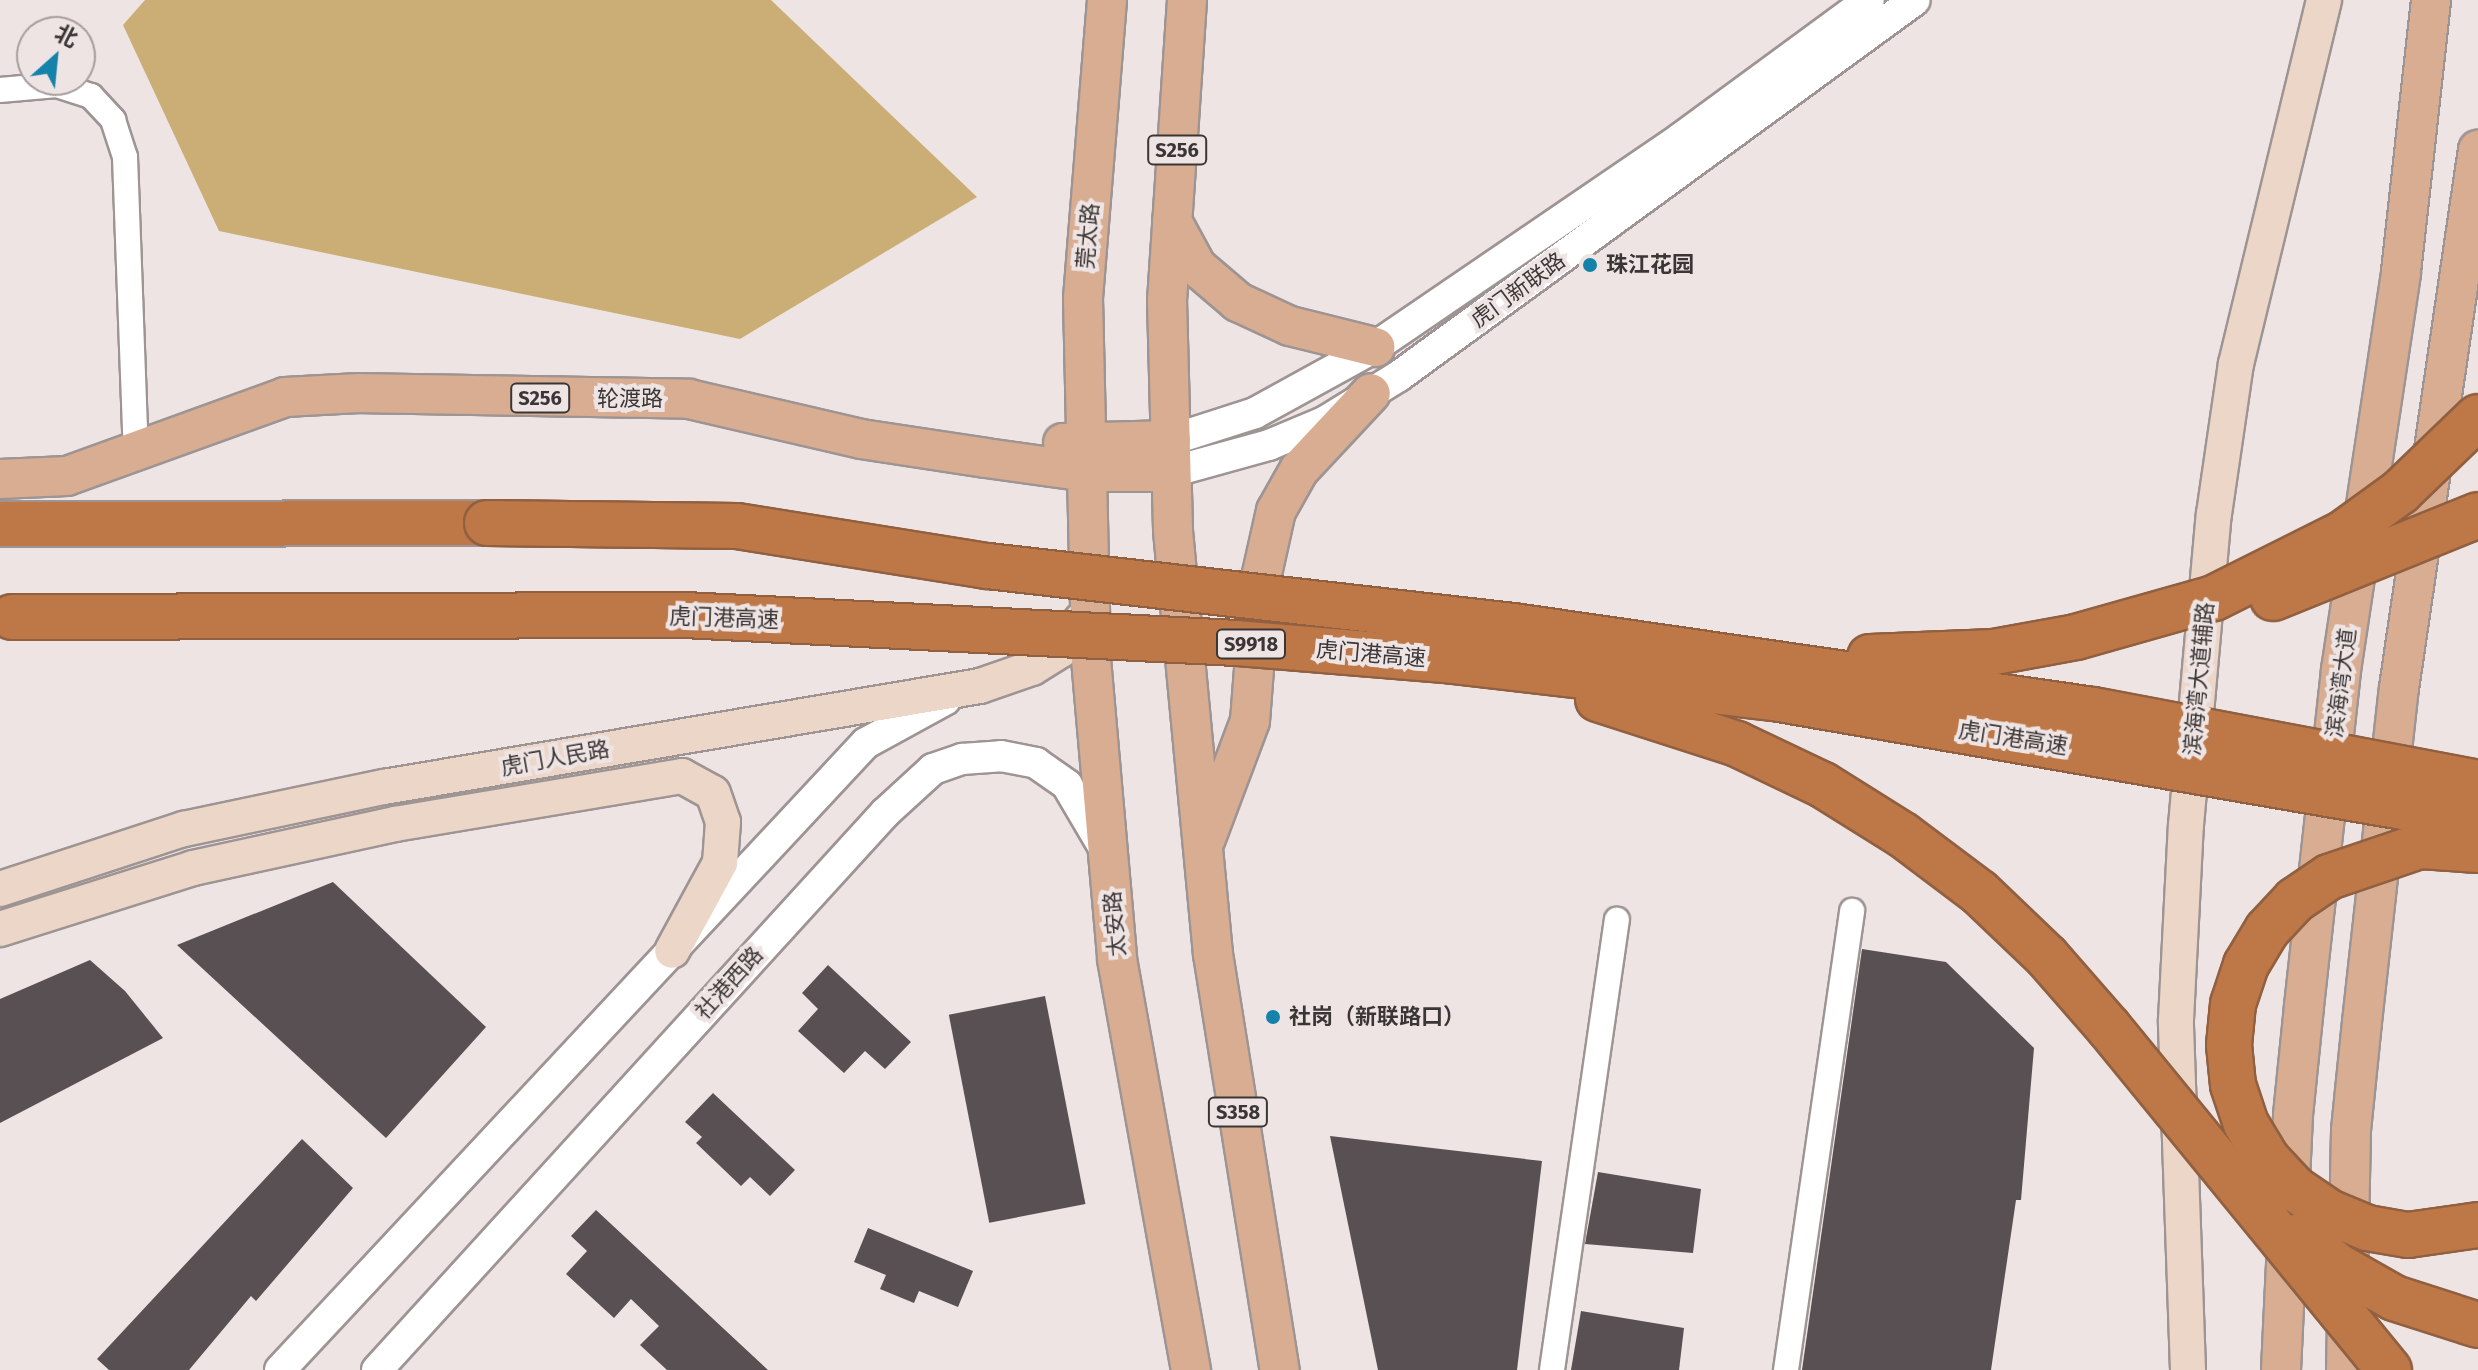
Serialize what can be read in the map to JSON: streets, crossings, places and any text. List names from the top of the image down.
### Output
{
  "streets": {
    "highway": ["虎门港高速", "S9918"],
    "main road": [
      "S256",
      "莞太路",
      "轮渡路",
      "滨海湾大道辅路",
      "滨海湾大道",
      "虎门人民路",
      "太安路",
      "S358"
    ],
    "street": ["虎门新联路", "社港西路"]
  },
  "crossings": [
    ["S256", "虎门新联路"],
    ["S256", "轮渡路"],
    ["S256", "S358"],
    ["莞太路", "轮渡路"],
    ["莞太路", "太安路"],
    ["虎门新联路", "轮渡路"],
    ["虎门新联路", "S358"],
    ["轮渡路", "太安路"],
    ["轮渡路", "S358"],
    ["虎门人民路", "太安路"],
    ["太安路", "社港西路"]
  ],
  "places": ["珠江花园", "社岗（新联路口）"],
  "north": "top right"
}
